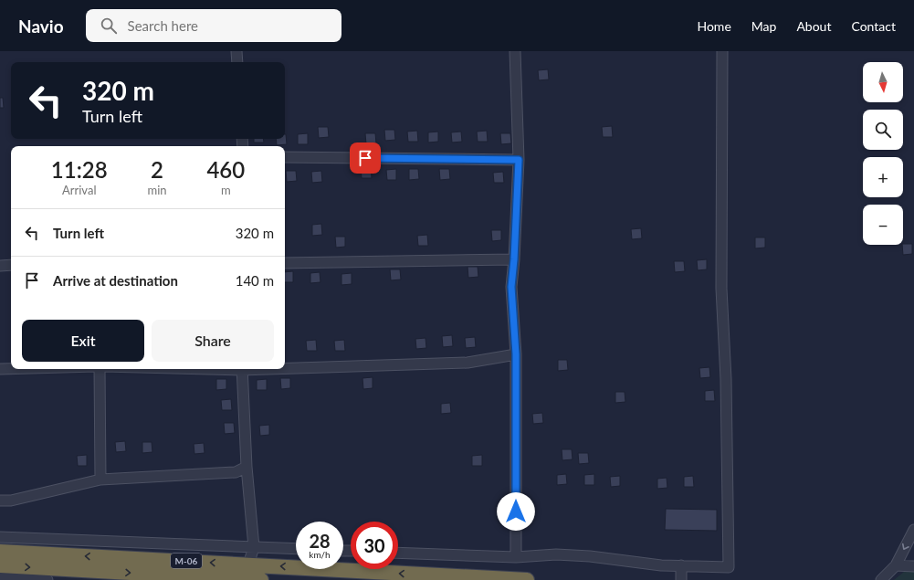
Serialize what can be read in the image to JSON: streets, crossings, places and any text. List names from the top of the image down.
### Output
{
  "streets": {
    "highway": ["М-06"]
  },
  "north": "bottom",
  "page": {
    "header": "Navio",
    "search": "Search here",
    "nav": [
      "Home",
      "Map",
      "About",
      "Contact"
    ],
    "map_buttons": ["+", "−"],
    "turn": ["320 m", "Turn left"],
    "eta": [
      "11:28",
      "Arrival",
      "2",
      "min",
      "460",
      "m"
    ],
    "list": [
      {
        "name": "Turn left",
        "value": "320 m"
      },
      {
        "name": "Arrive at destination",
        "value": "140 m"
      }
    ],
    "buttons": ["Exit", "Share"],
    "speed": "28 km/h",
    "limit": "30"
  }
}
